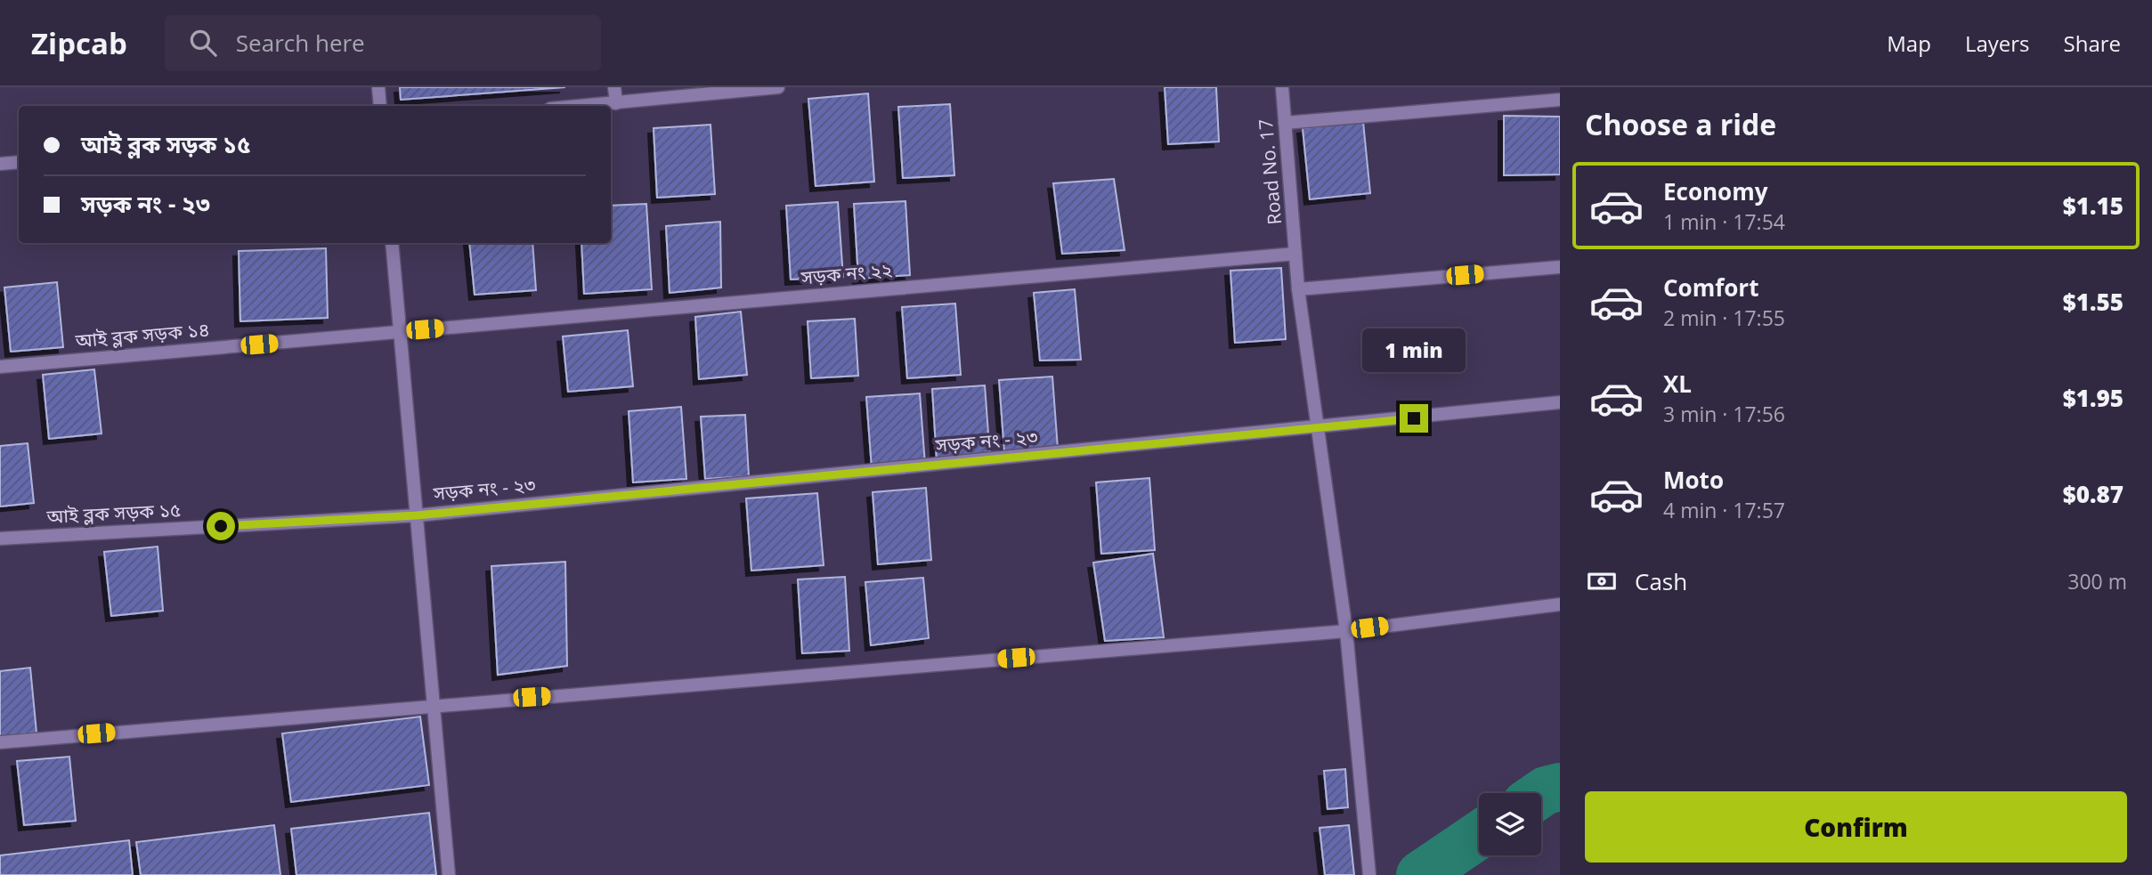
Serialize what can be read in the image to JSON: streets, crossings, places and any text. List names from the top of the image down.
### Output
{
  "streets": {
    "street": [
      "Road No. 17",
      "সড়ক নং ২২",
      "আই ব্লক সড়ক ১৪",
      "সড়ক নং - ২৩",
      "আই ব্লক সড়ক ১৫"
    ]
  },
  "crossings": [
    ["Road No. 17", "সড়ক নং ২২"],
    ["Road No. 17", "সড়ক নং - ২৩"],
    ["সড়ক নং ২২", "আই ব্লক সড়ক ১৪"],
    ["সড়ক নং - ২৩", "আই ব্লক সড়ক ১৫"]
  ],
  "page": {
    "header": "Zipcab",
    "search": "Search here",
    "nav": ["Map", "Layers", "Share"],
    "heading": "Choose a ride",
    "banner": ["আই ব্লক সড়ক ১৫", "সড়ক নং - ২৩"],
    "list": [
      {
        "name": "Economy",
        "note": "1 min · 17:54",
        "value": "$1.15"
      },
      {
        "name": "Comfort",
        "note": "2 min · 17:55",
        "value": "$1.55"
      },
      {
        "name": "XL",
        "note": "3 min · 17:56",
        "value": "$1.95"
      },
      {
        "name": "Moto",
        "note": "4 min · 17:57",
        "value": "$0.87"
      }
    ],
    "bubble": "1 min",
    "pay": ["Cash", "300 m"],
    "buttons": "Confirm"
  }
}
